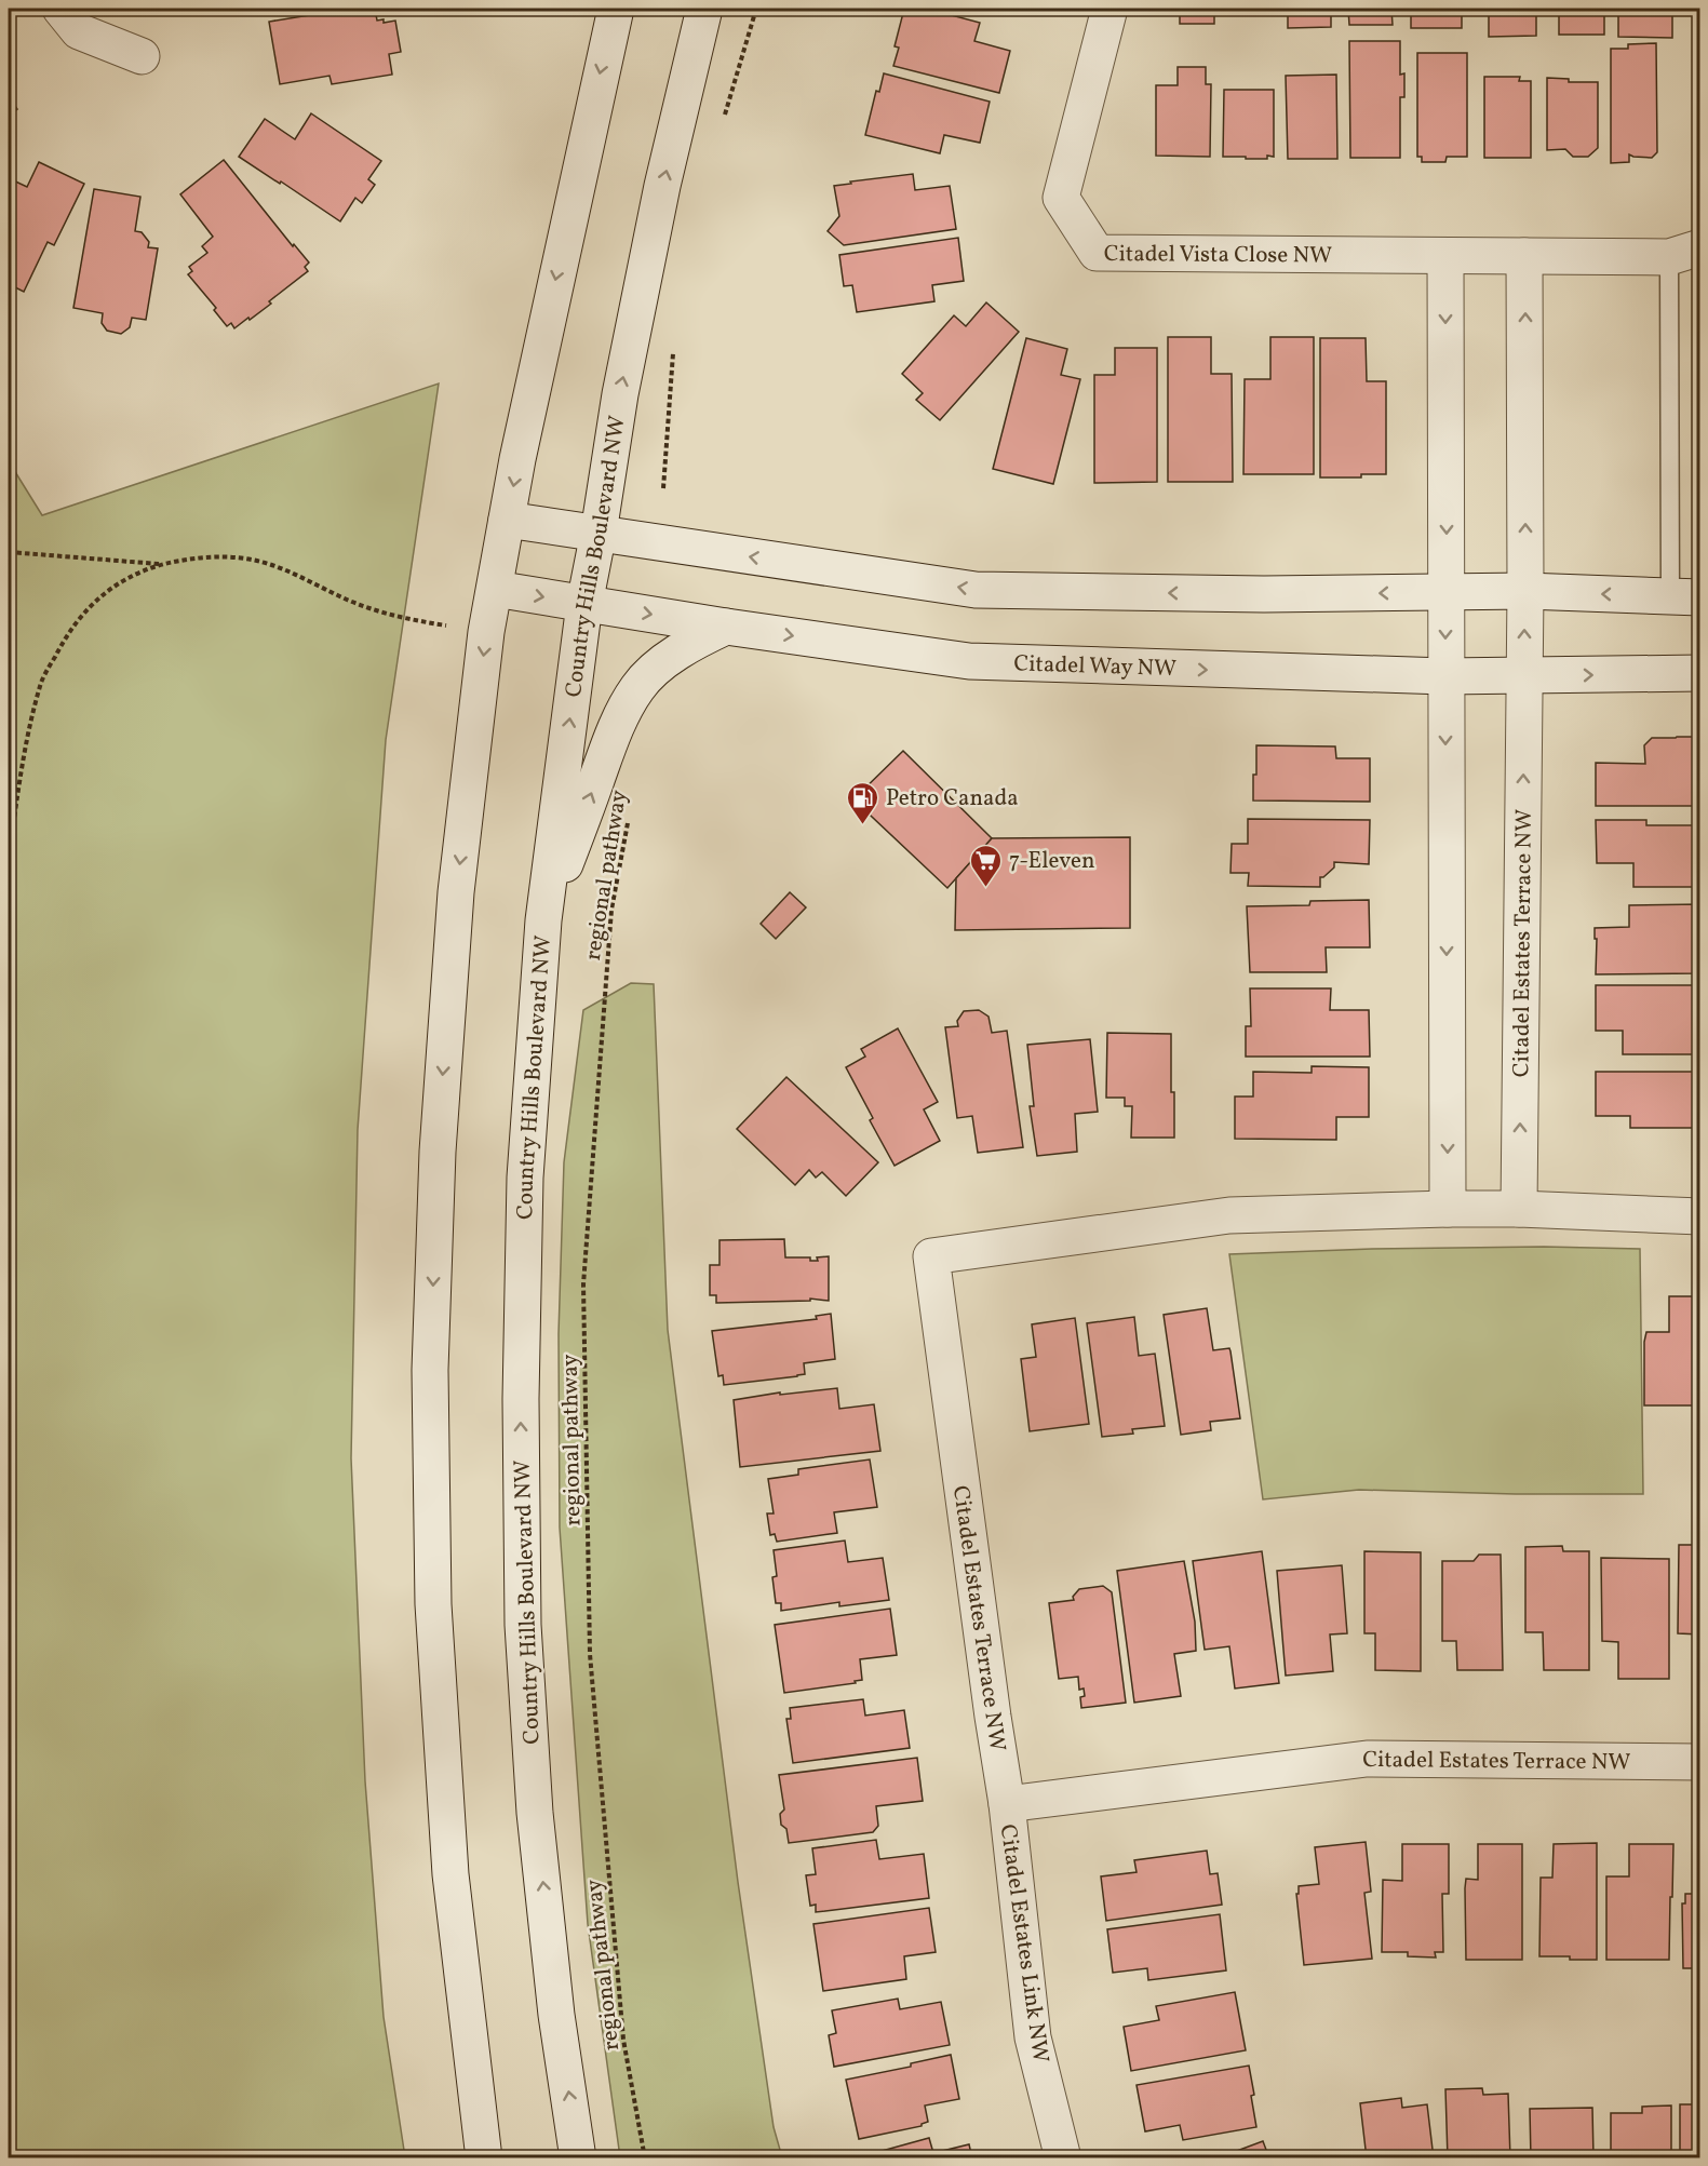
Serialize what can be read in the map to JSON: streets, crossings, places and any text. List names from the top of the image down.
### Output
{
  "streets": {
    "street": [
      "Citadel Vista Close NW",
      "Country Hills Boulevard NW",
      "Citadel Way NW",
      "Citadel Estates Terrace NW",
      "Citadel Estates Link NW"
    ],
    "path": ["regional pathway"]
  },
  "crossings": [
    ["Country Hills Boulevard NW", "Citadel Way NW"],
    ["Citadel Way NW", "Citadel Estates Terrace NW"],
    ["Citadel Estates Terrace NW", "Citadel Estates Link NW"]
  ],
  "places": {
    "fuel station": ["Petro Canada"],
    "supermarket": ["7-Eleven"]
  }
}
